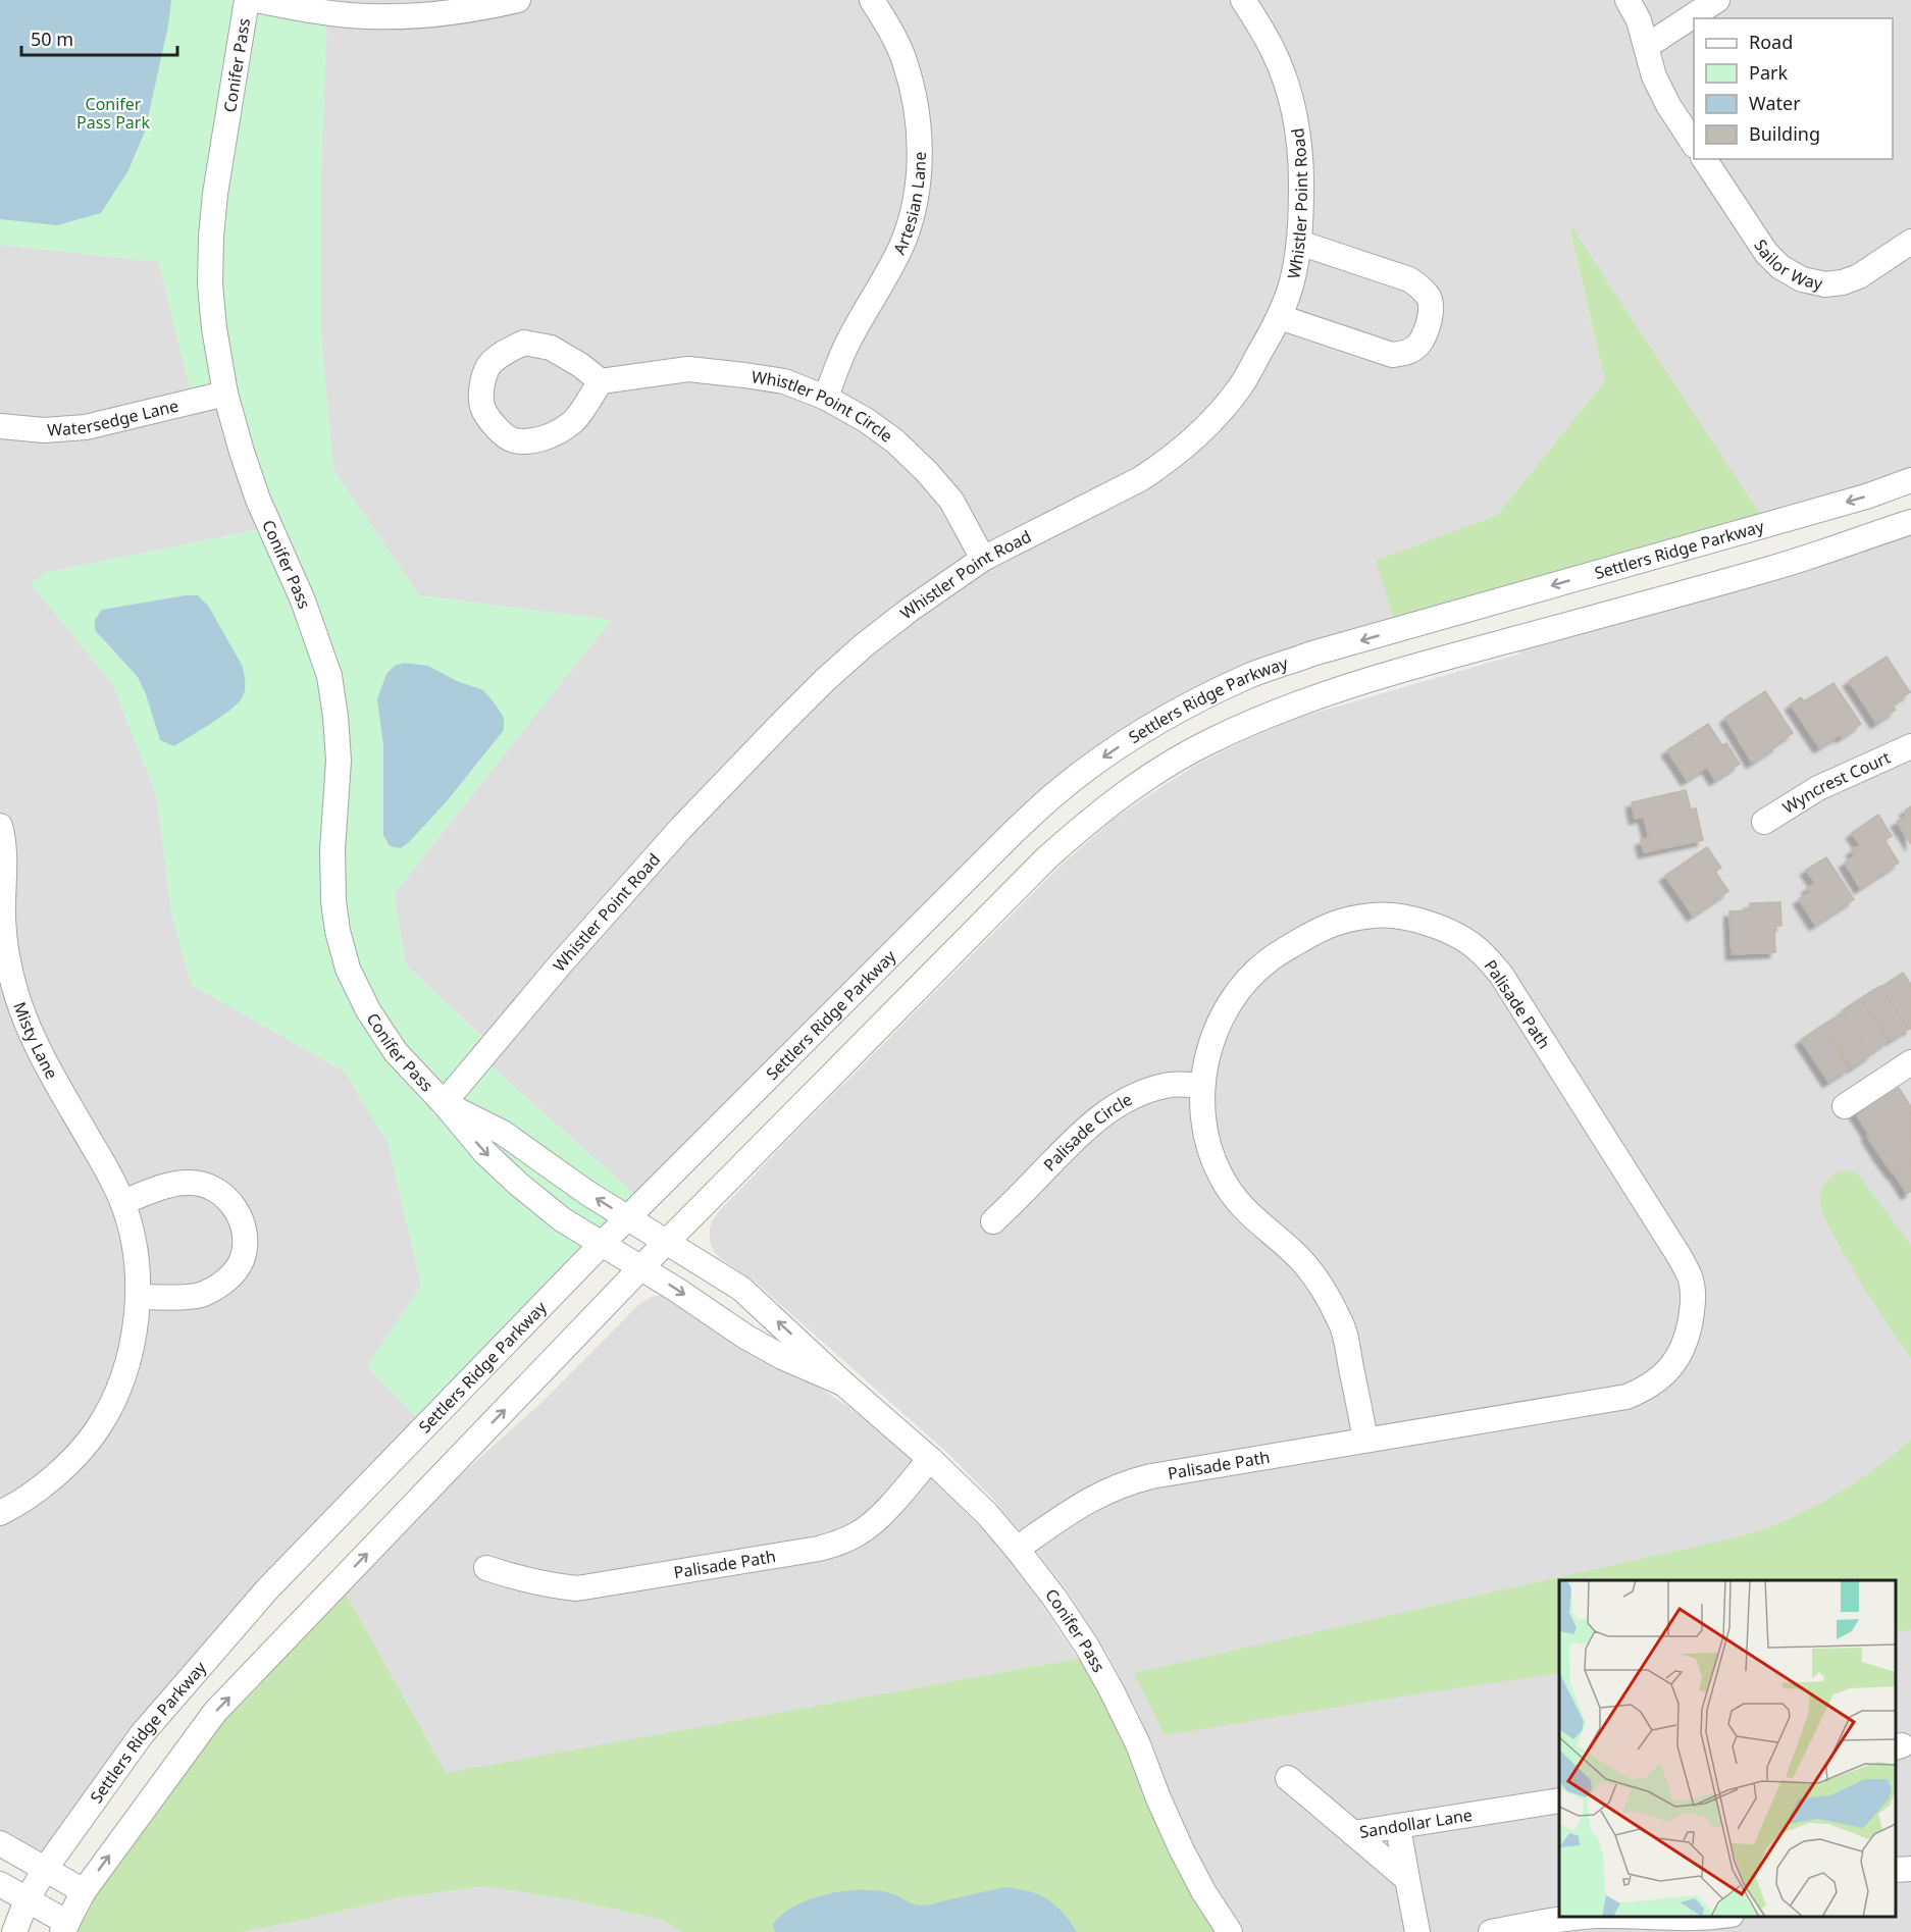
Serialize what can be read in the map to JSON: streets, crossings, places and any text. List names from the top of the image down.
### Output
{
  "streets": {
    "street": [
      "Conifer Pass",
      "Artesian Lane",
      "Whistler Point Road",
      "Sailor Way",
      "Whistler Point Circle",
      "Watersedge Lane",
      "Settlers Ridge Parkway",
      "Wyncrest Court",
      "Palisade Path",
      "Misty Lane",
      "Palisade Circle",
      "Sandollar Lane"
    ]
  },
  "crossings": [
    ["Conifer Pass", "Whistler Point Road"],
    ["Conifer Pass", "Watersedge Lane"],
    ["Conifer Pass", "Settlers Ridge Parkway"],
    ["Conifer Pass", "Palisade Path"],
    ["Artesian Lane", "Whistler Point Circle"],
    ["Whistler Point Road", "Whistler Point Circle"],
    ["Palisade Path", "Palisade Circle"]
  ],
  "parks": ["Conifer Pass Park"],
  "legend": [
    "Road",
    "Park",
    "Water",
    "Building"
  ],
  "scale_bar": "50 m"
}
